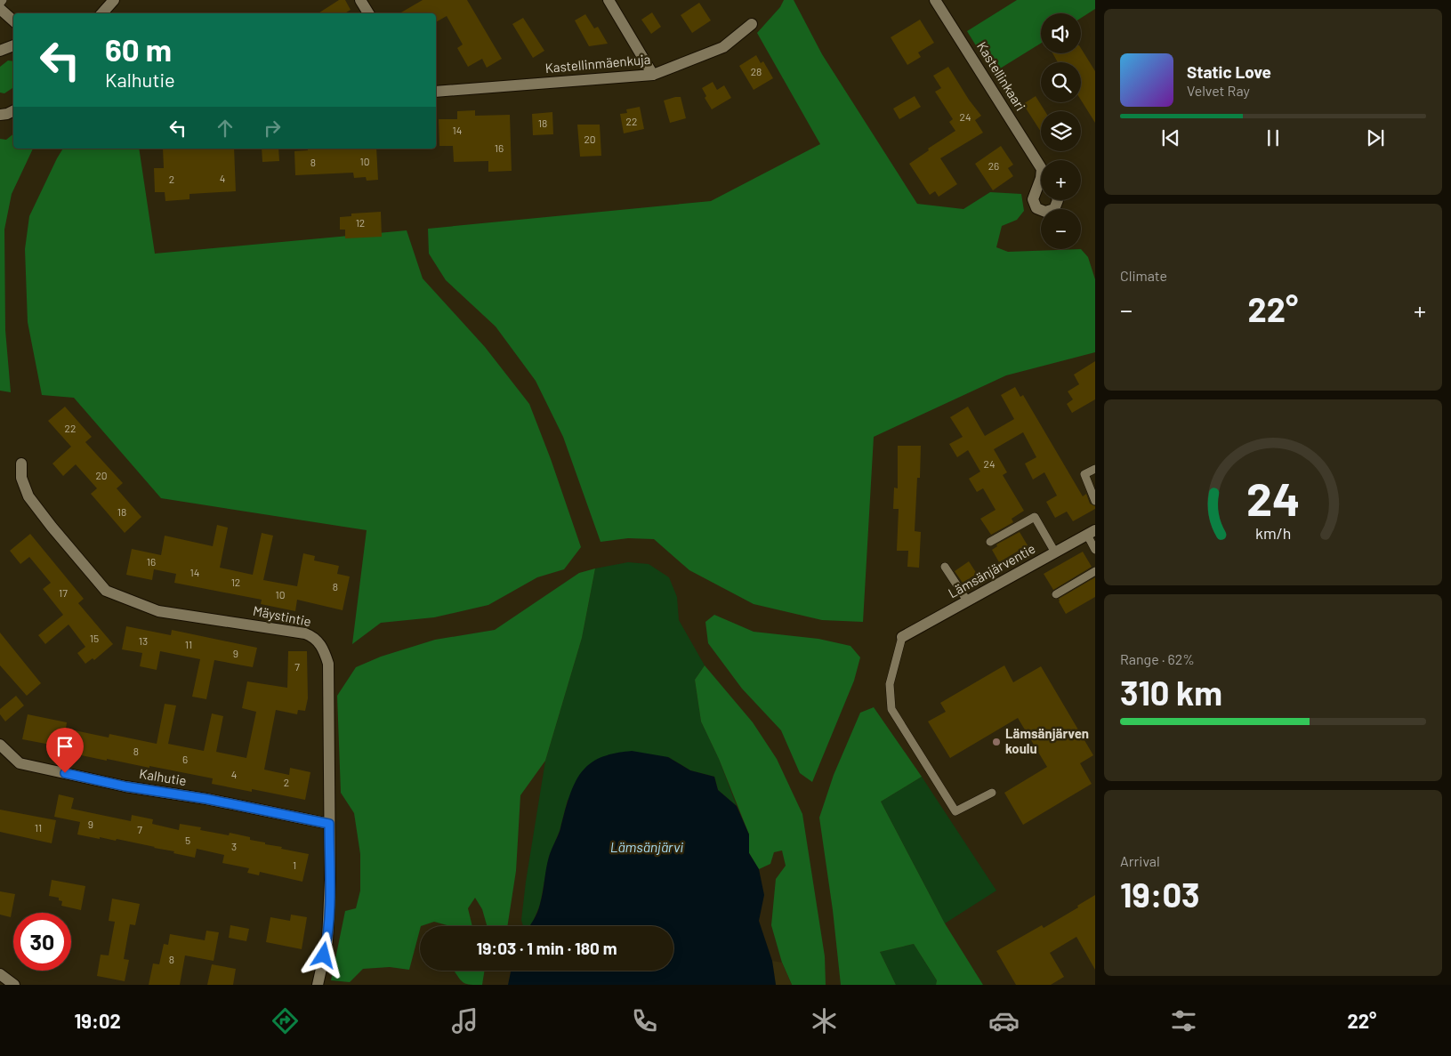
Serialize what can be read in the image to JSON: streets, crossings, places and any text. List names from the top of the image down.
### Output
{
  "streets": {
    "street": [
      "Kastellinmäenkuja",
      "Kastellinkaari",
      "Lämsänjärventie",
      "Mäystintie",
      "Kalhutie"
    ]
  },
  "crossings": [
    ["Mäystintie", "Kalhutie"]
  ],
  "water": ["Lämsänjärvi"],
  "places": ["Lämsänjärven koulu"],
  "house_numbers": [
    "28",
    "24",
    "22",
    "18",
    "14",
    "20",
    "16",
    "10",
    "8",
    "26",
    "4",
    "2",
    "12",
    "22",
    "24",
    "20",
    "18",
    "16",
    "14",
    "12",
    "8",
    "17",
    "10",
    "15",
    "13",
    "11",
    "9",
    "7",
    "8",
    "6",
    "4",
    "2",
    "9",
    "11",
    "7",
    "5",
    "3",
    "1",
    "8"
  ],
  "page": {
    "map_buttons": ["+", "−"],
    "turn": ["60 m", "Kalhutie"],
    "song": ["Static Love", "Velvet Ray"],
    "tile": [
      "Climate",
      ["Range · 62%", "310 km"],
      ["Arrival", "19:03"]
    ],
    "heat": ["−", "22°", "+"],
    "limit": "30",
    "trip": "19:03 · 1 min · 180 m",
    "tabs": ["19:02", "22°"],
    "gauge": ["24", "km/h"]
  }
}
